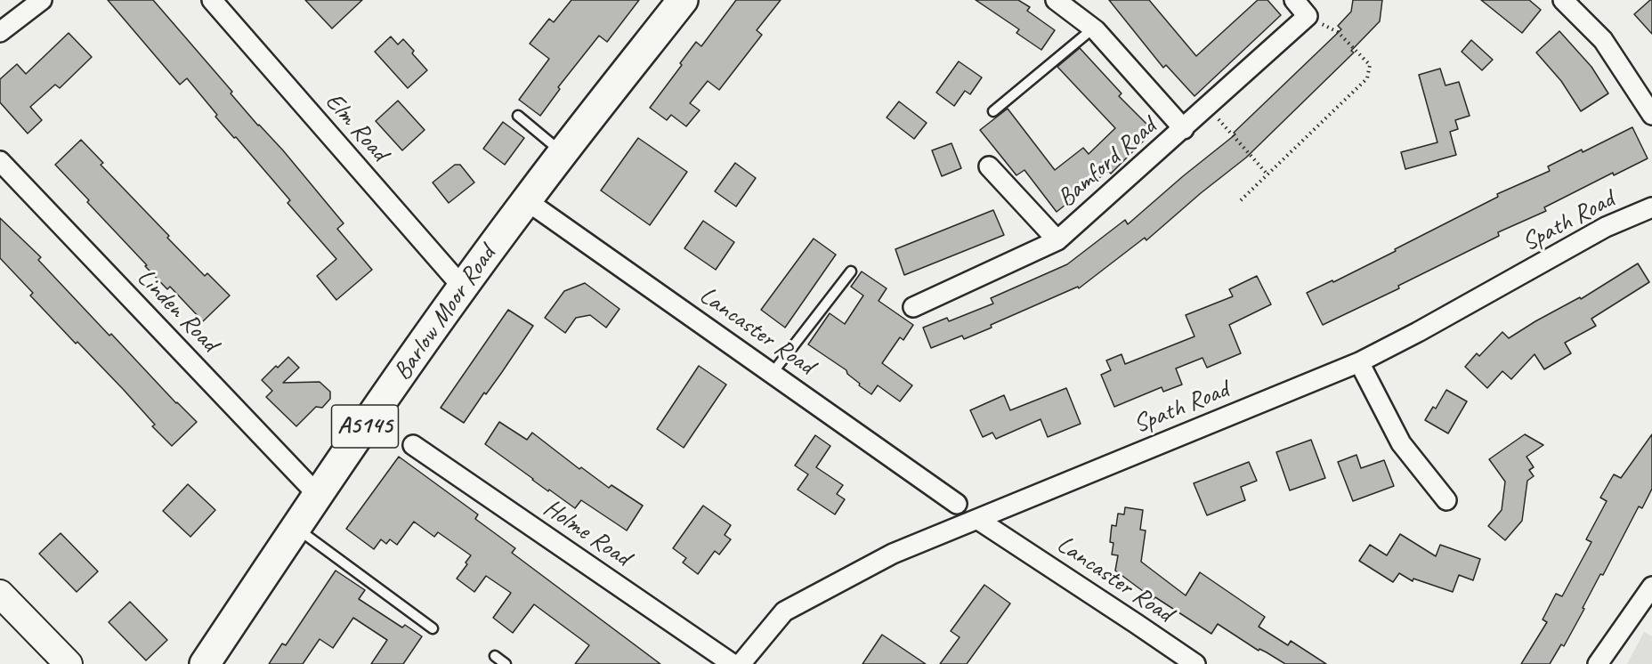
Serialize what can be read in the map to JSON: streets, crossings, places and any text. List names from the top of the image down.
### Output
{
  "streets": {
    "main road": ["Barlow Moor Road", "A5145"],
    "street": [
      "Elm Road",
      "Bamford Road",
      "Spath Road",
      "Linden Road",
      "Lancaster Road",
      "Holme Road"
    ]
  },
  "crossings": [
    ["Elm Road", "Barlow Moor Road"],
    ["Spath Road", "Lancaster Road"],
    ["Linden Road", "Barlow Moor Road"],
    ["Barlow Moor Road", "Lancaster Road"]
  ]
}
